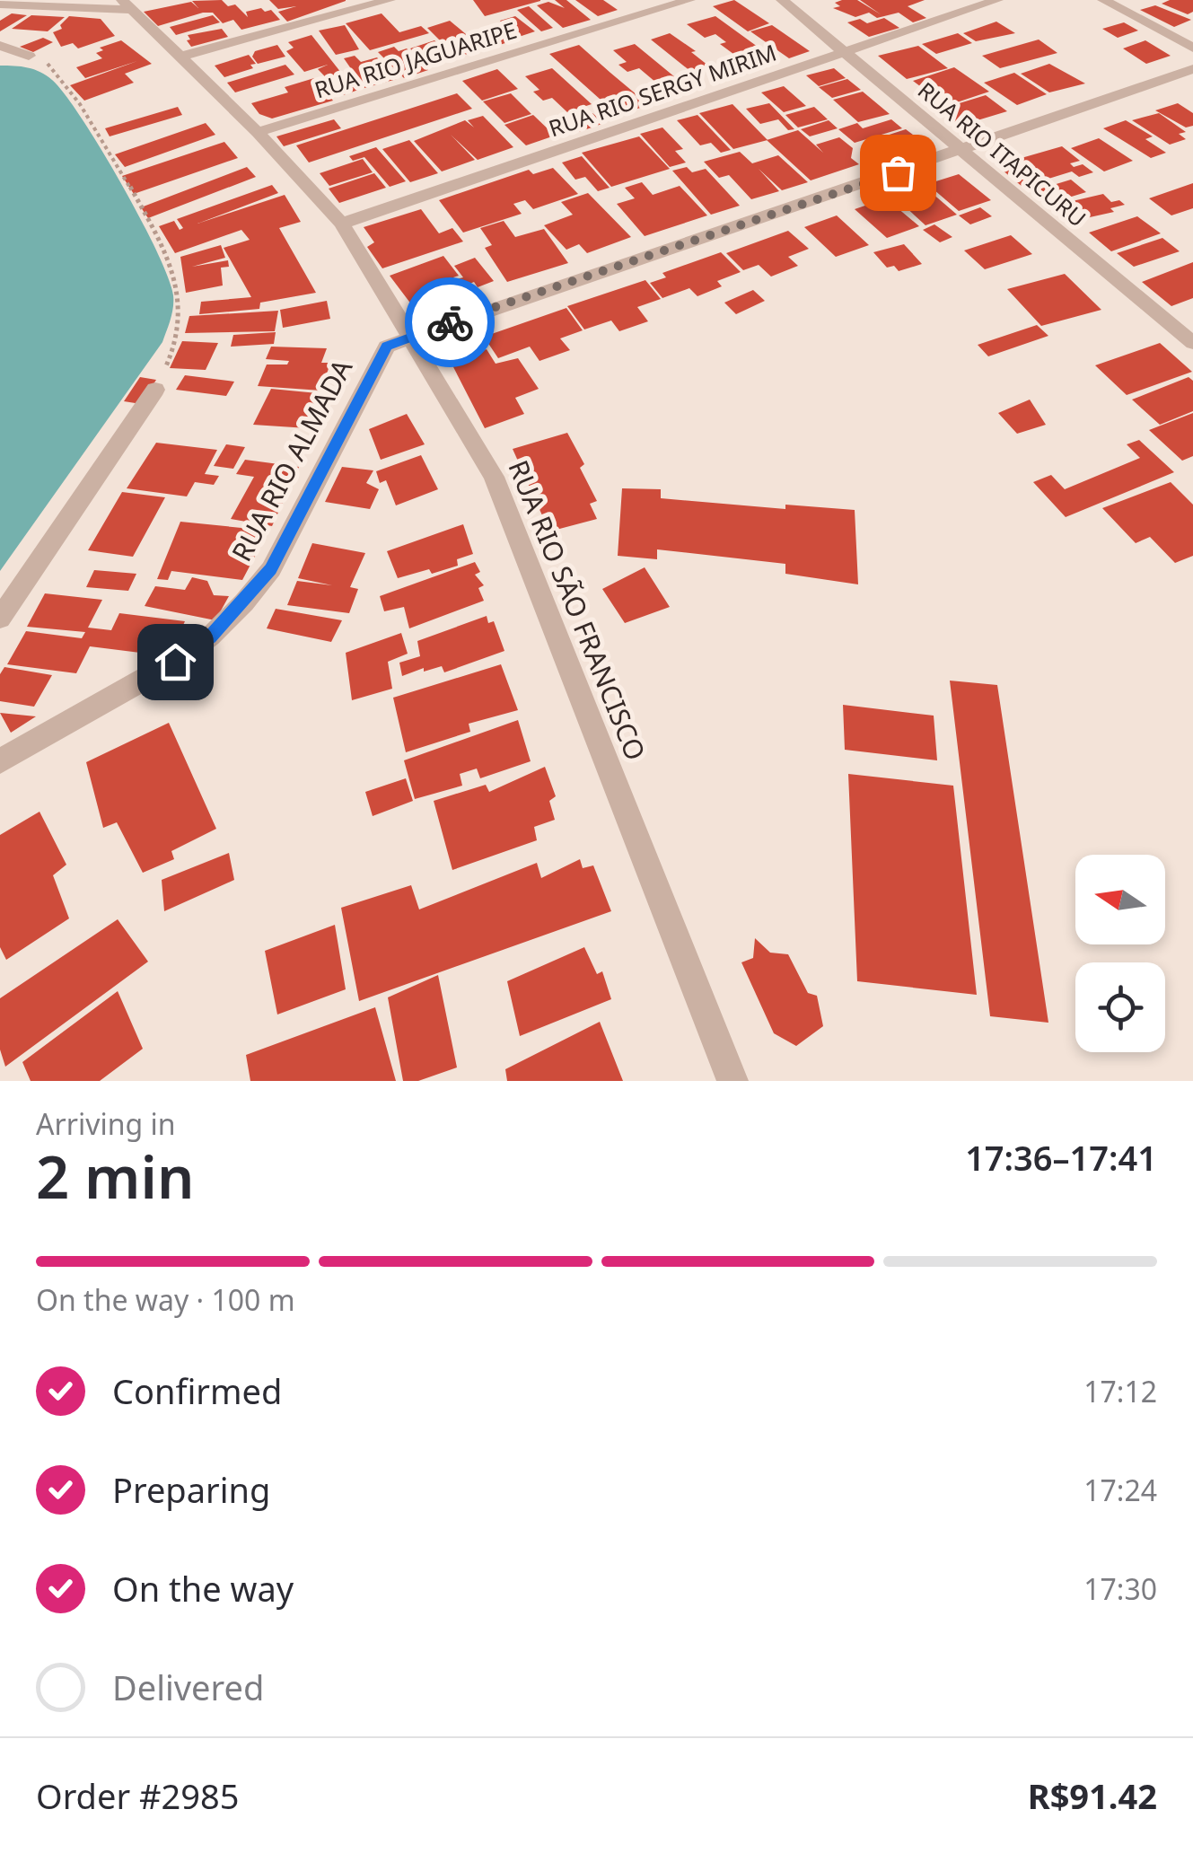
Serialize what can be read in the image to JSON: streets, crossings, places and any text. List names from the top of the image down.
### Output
{
  "streets": {
    "street": [
      "RUA RIO JAGUARIPE",
      "RUA RIO SERGY MIRIM",
      "RUA RIO ITAPICURU",
      "RUA RIO ALMADA",
      "RUA RIO SÃO FRANCISCO"
    ]
  },
  "crossings": [
    ["RUA RIO JAGUARIPE", "RUA RIO SÃO FRANCISCO"],
    ["RUA RIO SERGY MIRIM", "RUA RIO ITAPICURU"],
    ["RUA RIO SERGY MIRIM", "RUA RIO SÃO FRANCISCO"],
    ["RUA RIO ITAPICURU", "RUA RIO ALMADA"],
    ["RUA RIO ALMADA", "RUA RIO SÃO FRANCISCO"]
  ],
  "north": "left",
  "page": {
    "heading": ["2 min", "Arriving in", "17:36–17:41"],
    "panel": ["Order #2985", "R$91.42"],
    "bar": "On the way · 100 m",
    "list": [
      ["Confirmed", "17:12"],
      ["Preparing", "17:24"],
      ["On the way", "17:30"],
      "Delivered"
    ]
  }
}
